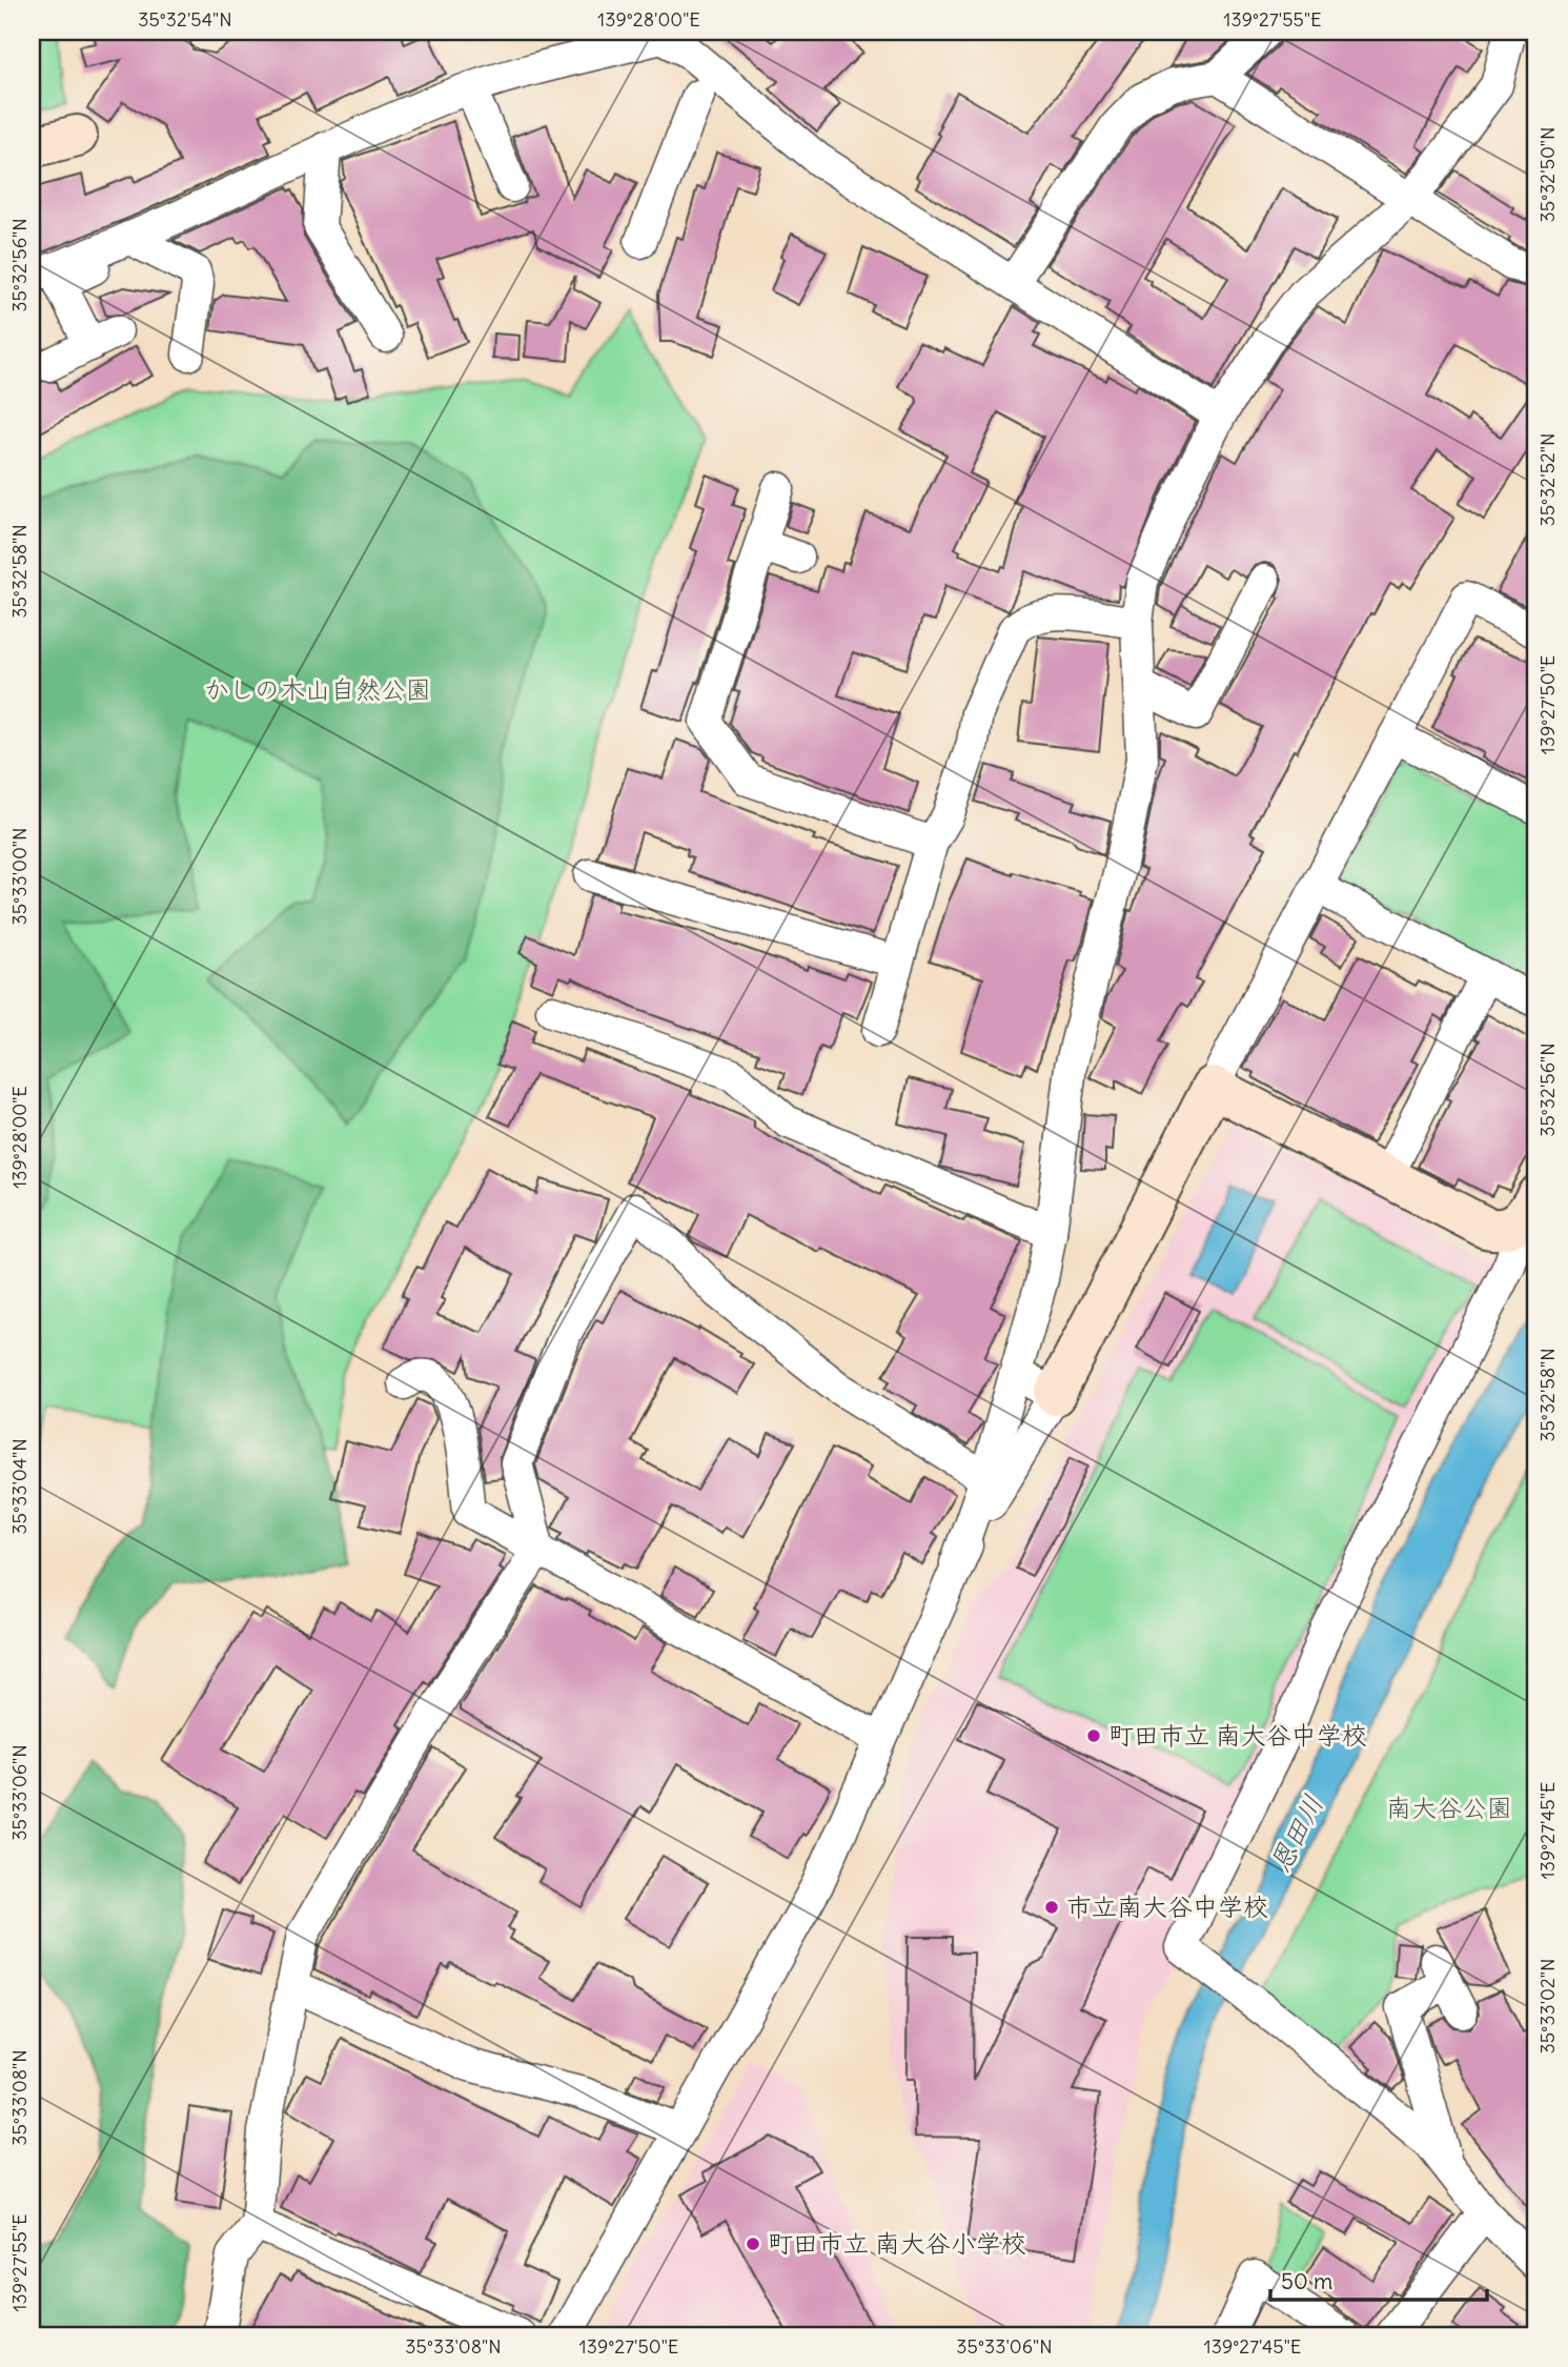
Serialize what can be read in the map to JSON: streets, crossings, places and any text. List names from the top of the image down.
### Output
{
  "water": ["恩田川"],
  "parks": ["かしの木山自然公園", "南大谷公園"],
  "places": ["町田市立 南大谷中学校", "市立南大谷中学校", "町田市立 南大谷小学校"],
  "scale_bar": "50 m",
  "coordinates": [
    "35°32'54\"N",
    "139°28'00\"E",
    "139°27'55\"E",
    "35°32'50\"N",
    "35°32'56\"N",
    "35°32'52\"N",
    "35°32'58\"N",
    "139°27'50\"E",
    "35°33'00\"N",
    "35°33'04\"N",
    "35°33'06\"N",
    "139°27'45\"E",
    "35°33'02\"N",
    "35°33'08\"N"
  ]
}
